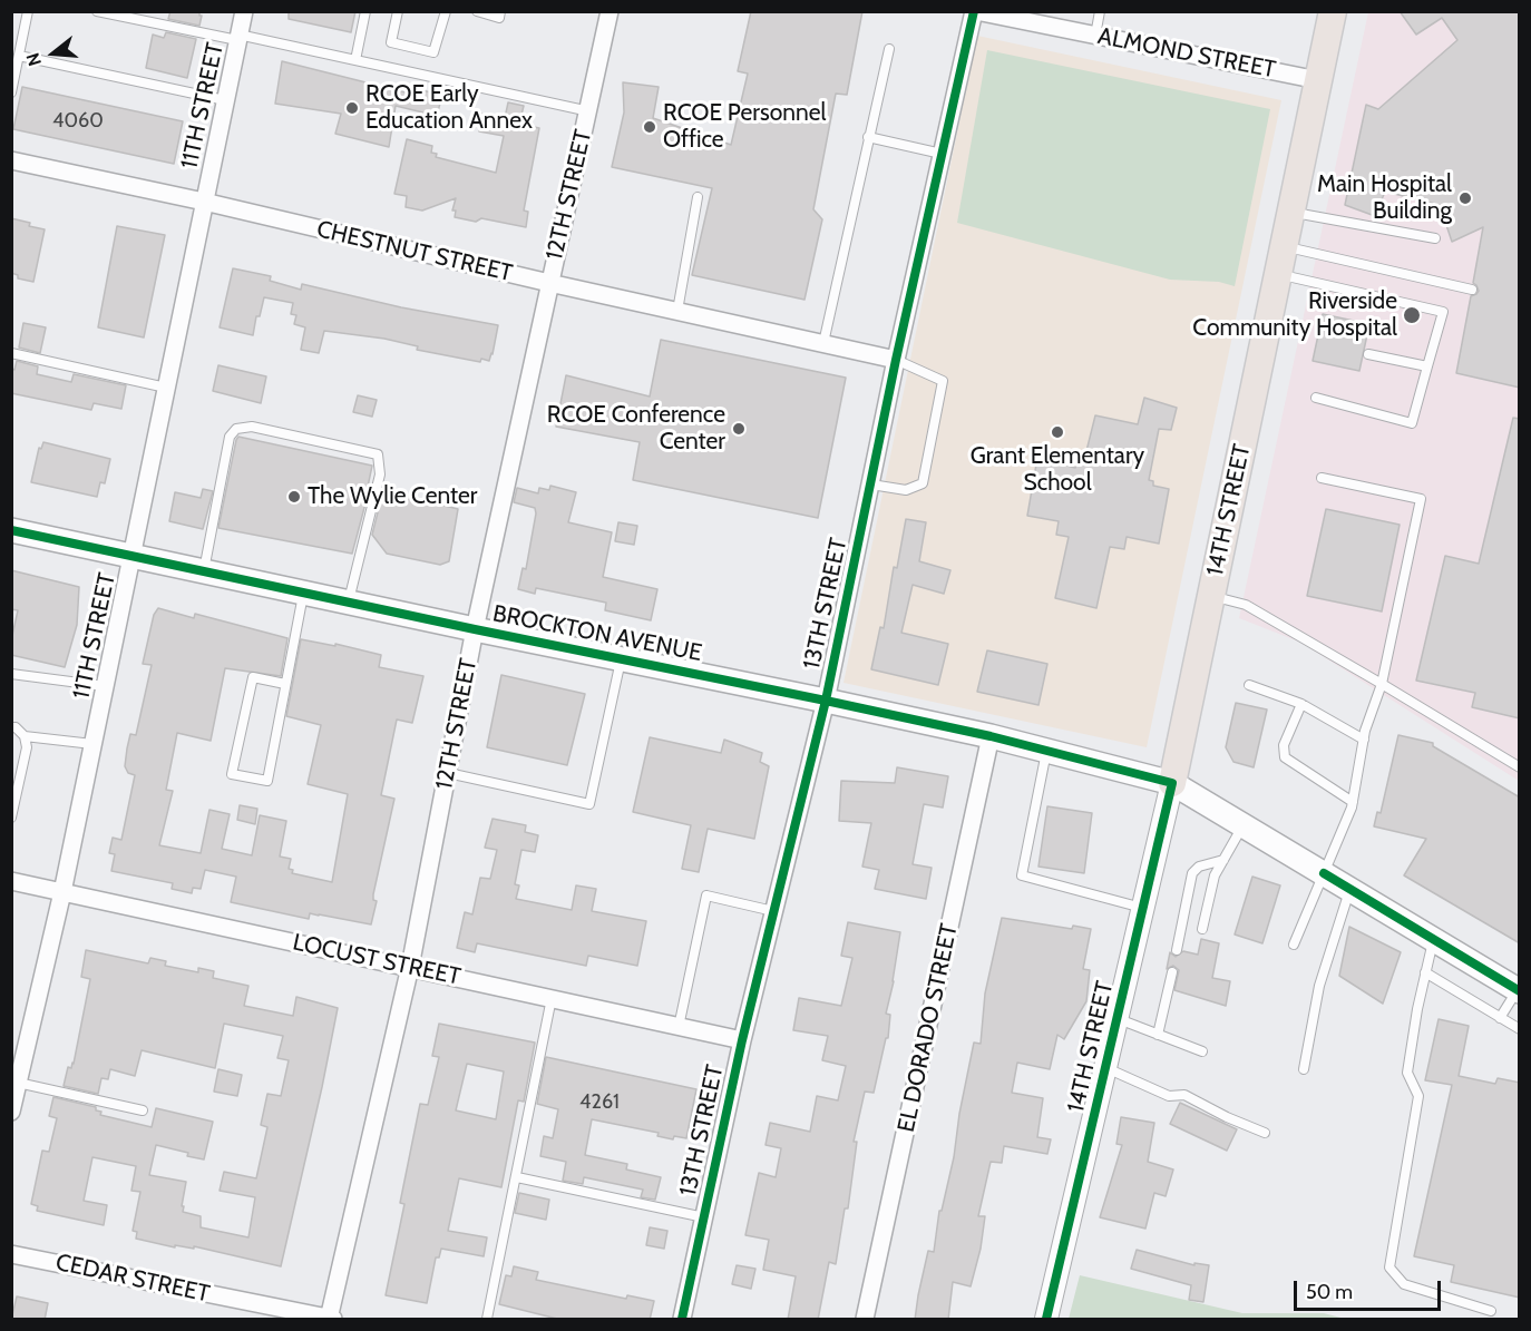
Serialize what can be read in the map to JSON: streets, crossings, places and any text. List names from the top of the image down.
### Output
{
  "streets": {
    "main road": ["14TH STREET", "BROCKTON AVENUE"],
    "street": [
      "ALMOND STREET",
      "11TH STREET",
      "12TH STREET",
      "CHESTNUT STREET",
      "13TH STREET",
      "LOCUST STREET",
      "EL DORADO STREET",
      "CEDAR STREET"
    ]
  },
  "crossings": [
    ["ALMOND STREET", "14TH STREET"],
    ["ALMOND STREET", "13TH STREET"],
    ["11TH STREET", "CHESTNUT STREET"],
    ["11TH STREET", "BROCKTON AVENUE"],
    ["11TH STREET", "LOCUST STREET"],
    ["12TH STREET", "CHESTNUT STREET"],
    ["12TH STREET", "BROCKTON AVENUE"],
    ["12TH STREET", "LOCUST STREET"],
    ["12TH STREET", "CEDAR STREET"],
    ["CHESTNUT STREET", "13TH STREET"],
    ["14TH STREET", "BROCKTON AVENUE"],
    ["13TH STREET", "BROCKTON AVENUE"],
    ["13TH STREET", "LOCUST STREET"],
    ["BROCKTON AVENUE", "EL DORADO STREET"]
  ],
  "places": [
    "RCOE Early Education Annex",
    "RCOE Personnel Office",
    "Main Hospital Building",
    "Riverside Community Hospital",
    "RCOE Conference Center",
    "Grant Elementary School",
    "The Wylie Center"
  ],
  "house_numbers": ["4060", "4261"],
  "scale_bar": "50 m",
  "north": "left"
}
